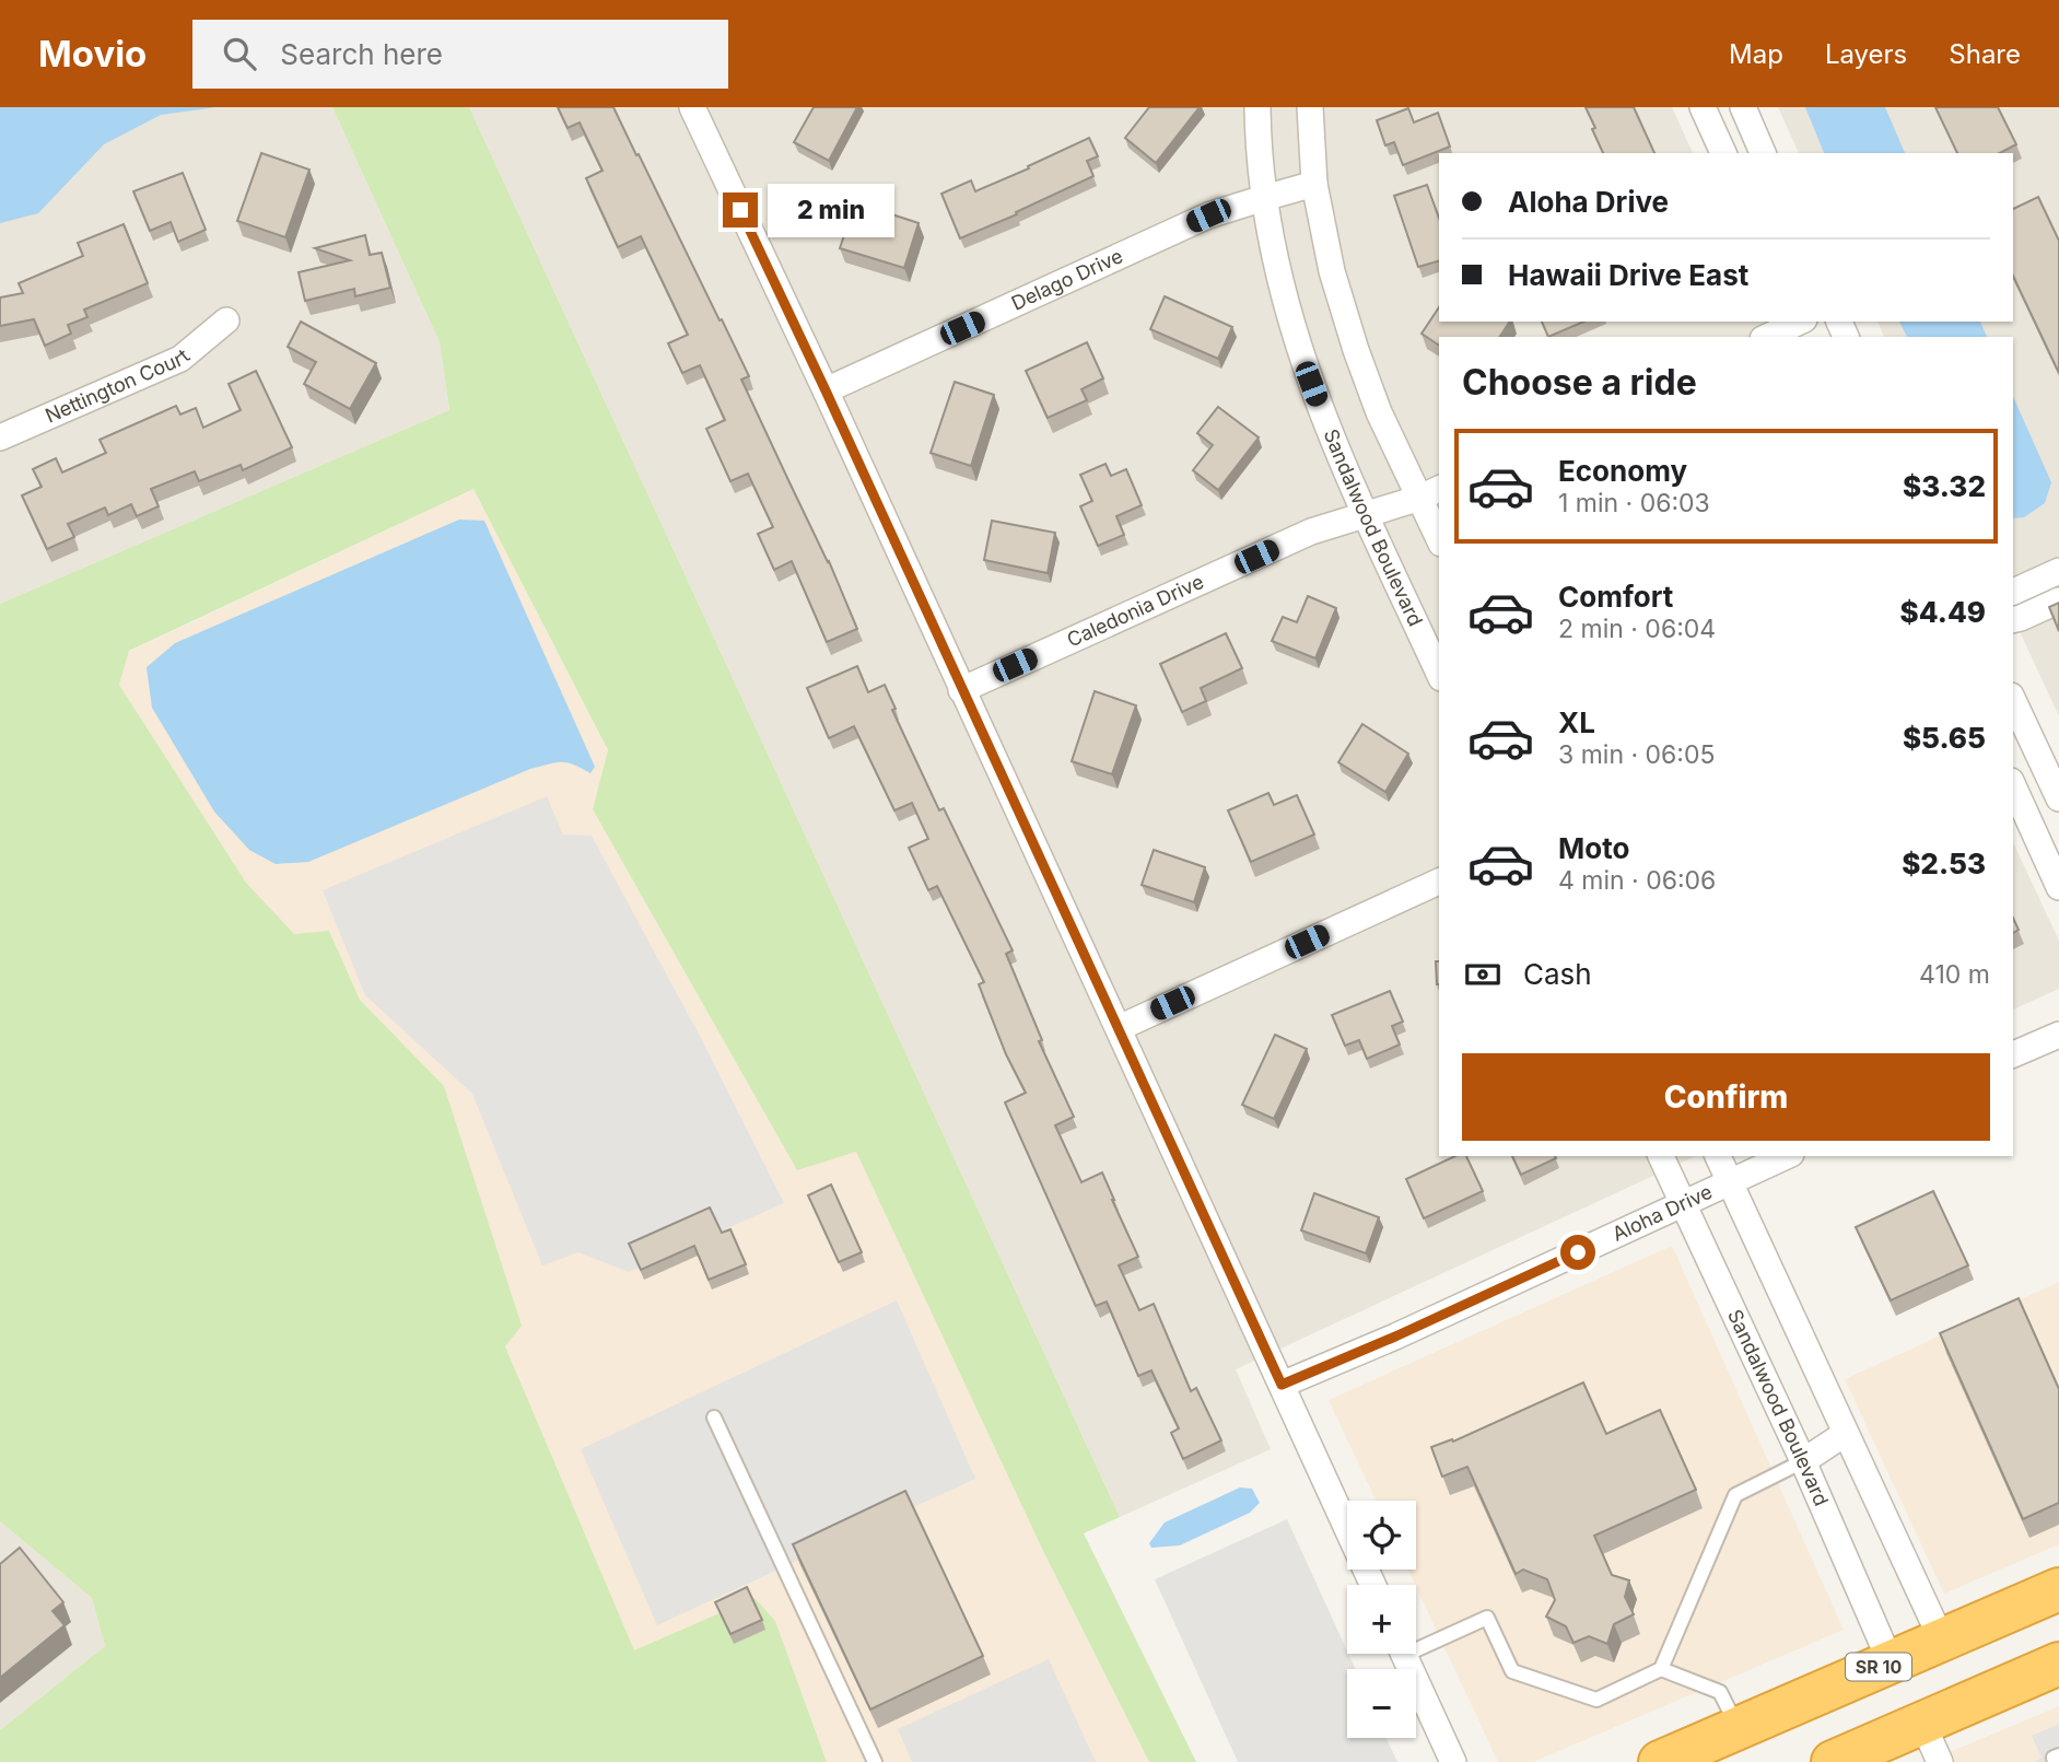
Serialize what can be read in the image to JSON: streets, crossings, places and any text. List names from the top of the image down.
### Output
{
  "streets": {
    "highway": ["SR 10"],
    "street": [
      "Delago Drive",
      "Nettington Court",
      "Sandalwood Boulevard",
      "Caledonia Drive",
      "Aloha Drive"
    ]
  },
  "crossings": [
    ["Delago Drive", "Sandalwood Boulevard"],
    ["Sandalwood Boulevard", "Caledonia Drive"],
    ["Sandalwood Boulevard", "Aloha Drive"],
    ["Sandalwood Boulevard", "SR 10"]
  ],
  "page": {
    "header": "Movio",
    "search": "Search here",
    "nav": ["Map", "Layers", "Share"],
    "banner": ["Aloha Drive", "Hawaii Drive East"],
    "bubble": "2 min",
    "heading": "Choose a ride",
    "list": [
      {
        "name": "Economy",
        "note": "1 min · 06:03",
        "value": "$3.32"
      },
      {
        "name": "Comfort",
        "note": "2 min · 06:04",
        "value": "$4.49"
      },
      {
        "name": "XL",
        "note": "3 min · 06:05",
        "value": "$5.65"
      },
      {
        "name": "Moto",
        "note": "4 min · 06:06",
        "value": "$2.53"
      }
    ],
    "pay": ["Cash", "410 m"],
    "buttons": "Confirm",
    "map_buttons": ["+", "−"]
  }
}
